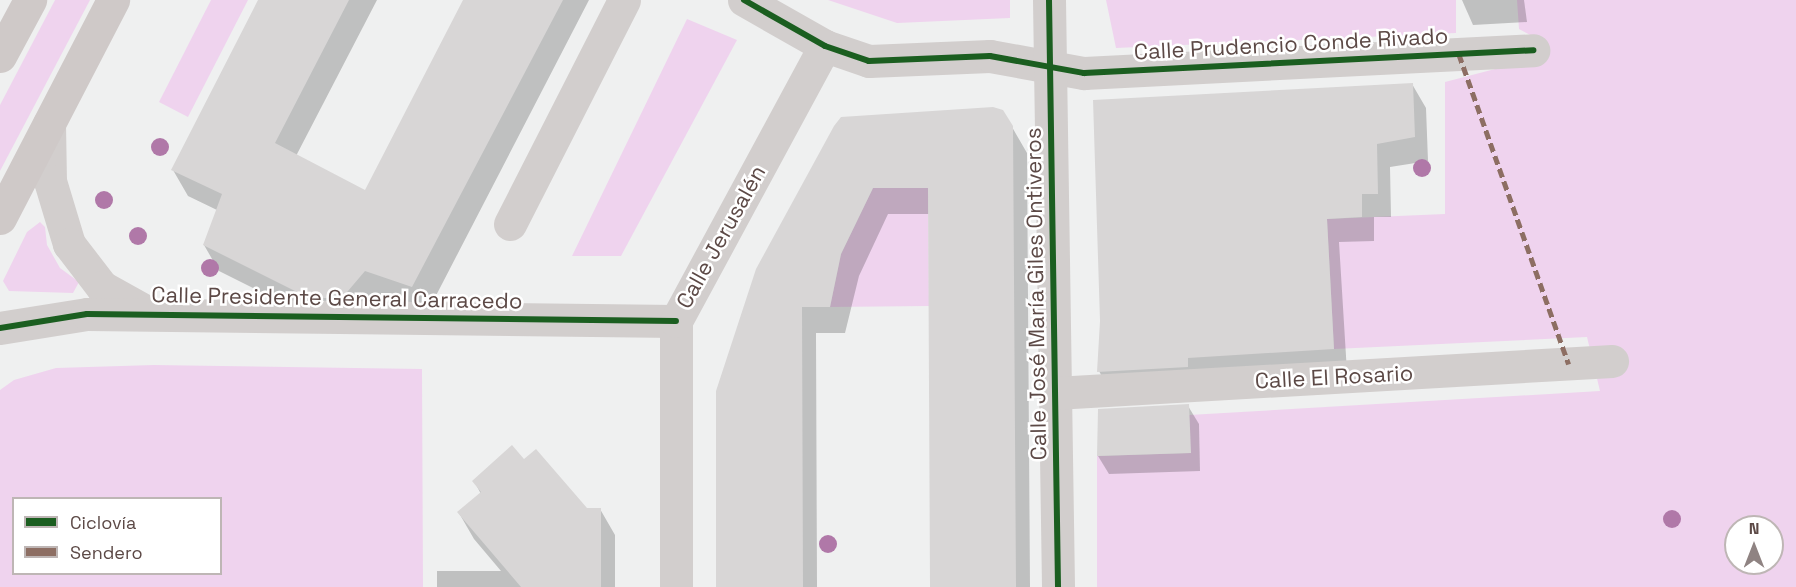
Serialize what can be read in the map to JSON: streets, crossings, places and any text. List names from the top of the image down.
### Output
{
  "streets": {
    "street": [
      "Calle Prudencio Conde Rivado",
      "Calle Jerusalén",
      "Calle José María Giles Ontiveros",
      "Calle Presidente General Carracedo",
      "Calle El Rosario"
    ]
  },
  "crossings": [
    ["Calle Prudencio Conde Rivado", "Calle Jerusalén"],
    ["Calle Prudencio Conde Rivado", "Calle José María Giles Ontiveros"],
    ["Calle Jerusalén", "Calle Presidente General Carracedo"],
    ["Calle José María Giles Ontiveros", "Calle El Rosario"]
  ],
  "legend": ["Ciclovía", "Sendero"],
  "north": "top"
}
